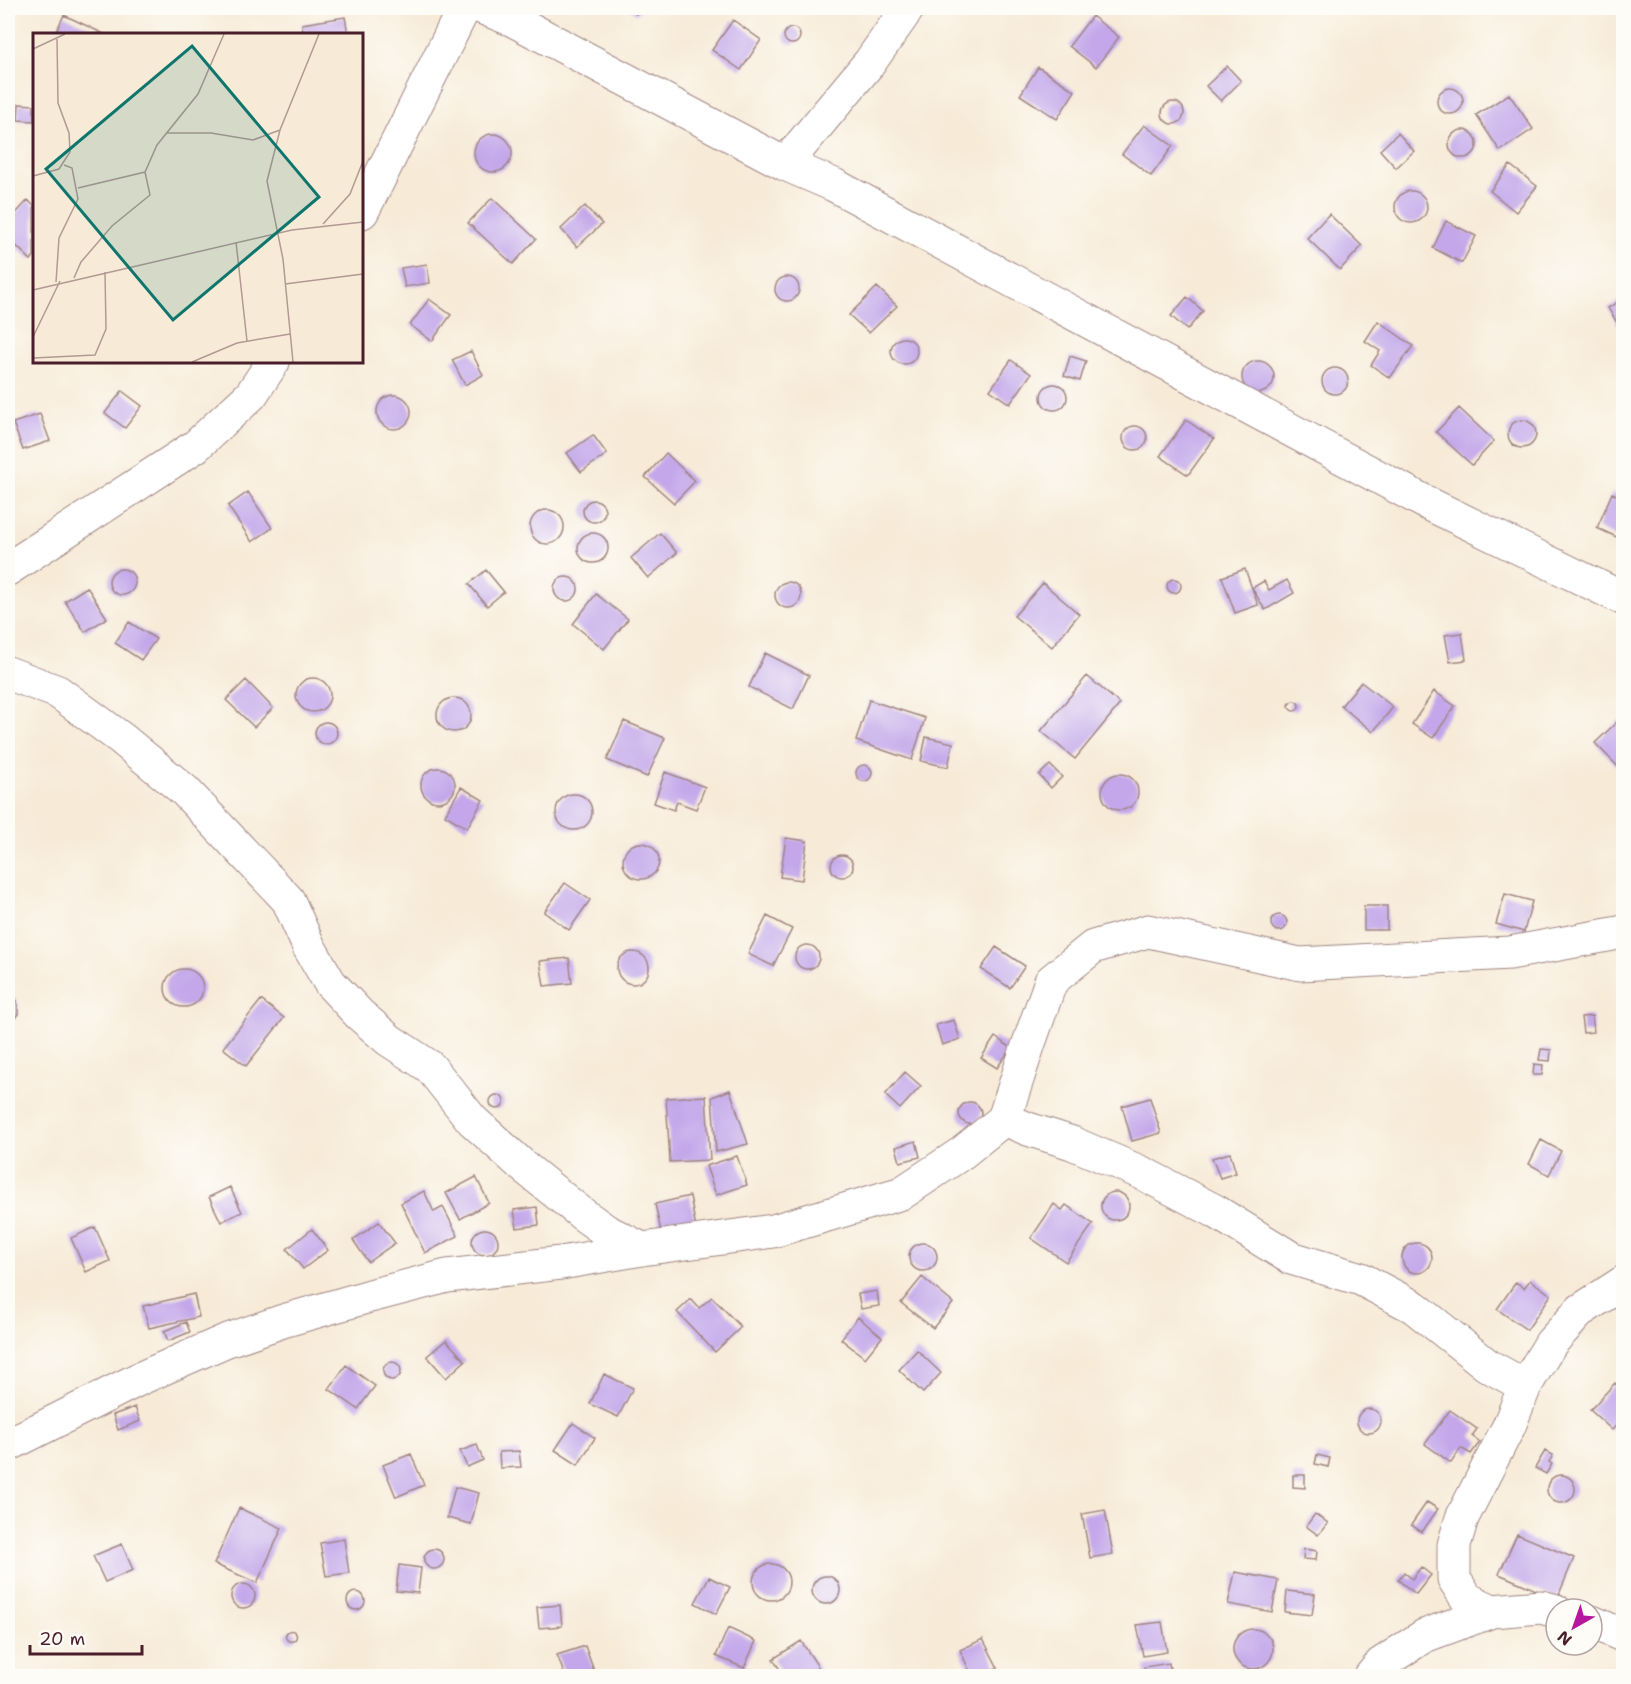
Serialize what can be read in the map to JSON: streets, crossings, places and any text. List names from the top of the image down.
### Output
{
  "scale_bar": "20 m",
  "north": "bottom left"
}
